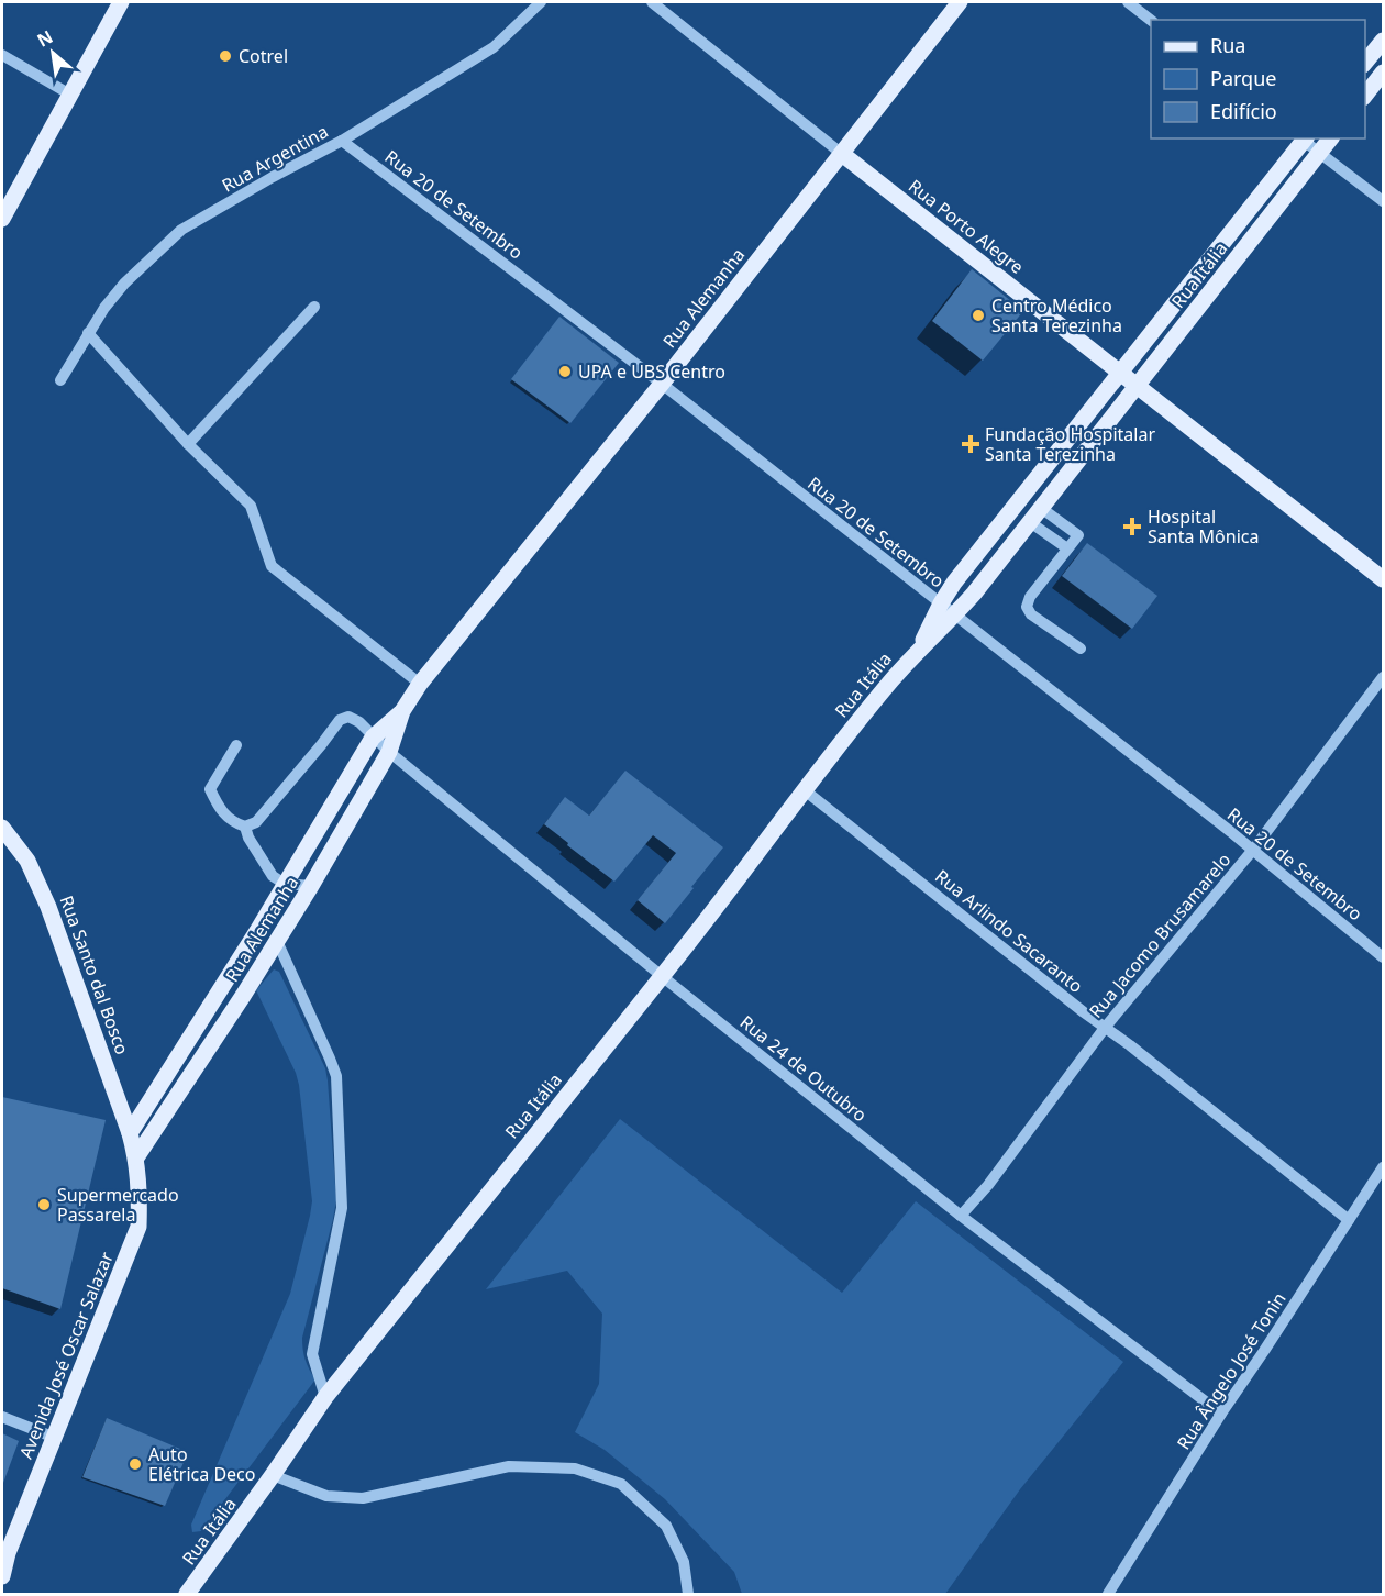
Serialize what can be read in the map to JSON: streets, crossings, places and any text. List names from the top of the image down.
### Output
{
  "streets": {
    "main road": [
      "Rua Porto Alegre",
      "Rua Itália",
      "Rua Alemanha",
      "Rua Santo dal Bosco",
      "Avenida José Oscar Salazar"
    ],
    "street": [
      "Rua Argentina",
      "Rua 20 de Setembro",
      "Rua Arlindo Sacaranto",
      "Rua Jacomo Brusamarelo",
      "Rua 24 de Outubro",
      "Rua Ângelo José Tonin"
    ]
  },
  "crossings": [
    ["Rua Argentina", "Rua 20 de Setembro"],
    ["Rua 20 de Setembro", "Rua Itália"],
    ["Rua 20 de Setembro", "Rua Alemanha"],
    ["Rua 20 de Setembro", "Rua Jacomo Brusamarelo"],
    ["Rua Porto Alegre", "Rua Itália"],
    ["Rua Porto Alegre", "Rua Alemanha"],
    ["Rua Itália", "Rua Arlindo Sacaranto"],
    ["Rua Itália", "Rua 24 de Outubro"],
    ["Rua Alemanha", "Rua Santo dal Bosco"],
    ["Rua Alemanha", "Rua 24 de Outubro"],
    ["Rua Alemanha", "Avenida José Oscar Salazar"],
    ["Rua Arlindo Sacaranto", "Rua Jacomo Brusamarelo"],
    ["Rua Arlindo Sacaranto", "Rua Ângelo José Tonin"],
    ["Rua Jacomo Brusamarelo", "Rua 24 de Outubro"],
    ["Rua Santo dal Bosco", "Avenida José Oscar Salazar"],
    ["Rua 24 de Outubro", "Rua Ângelo José Tonin"]
  ],
  "places": {
    "other": [
      "Cotrel",
      "Centro Médico Santa Terezinha",
      "UPA e UBS Centro",
      "Supermercado Passarela",
      "Auto Elétrica Deco"
    ],
    "health": ["Fundação Hospitalar Santa Terezinha", "Hospital Santa Mônica"]
  },
  "legend": ["Rua", "Parque", "Edifício"],
  "north": "top left"
}
